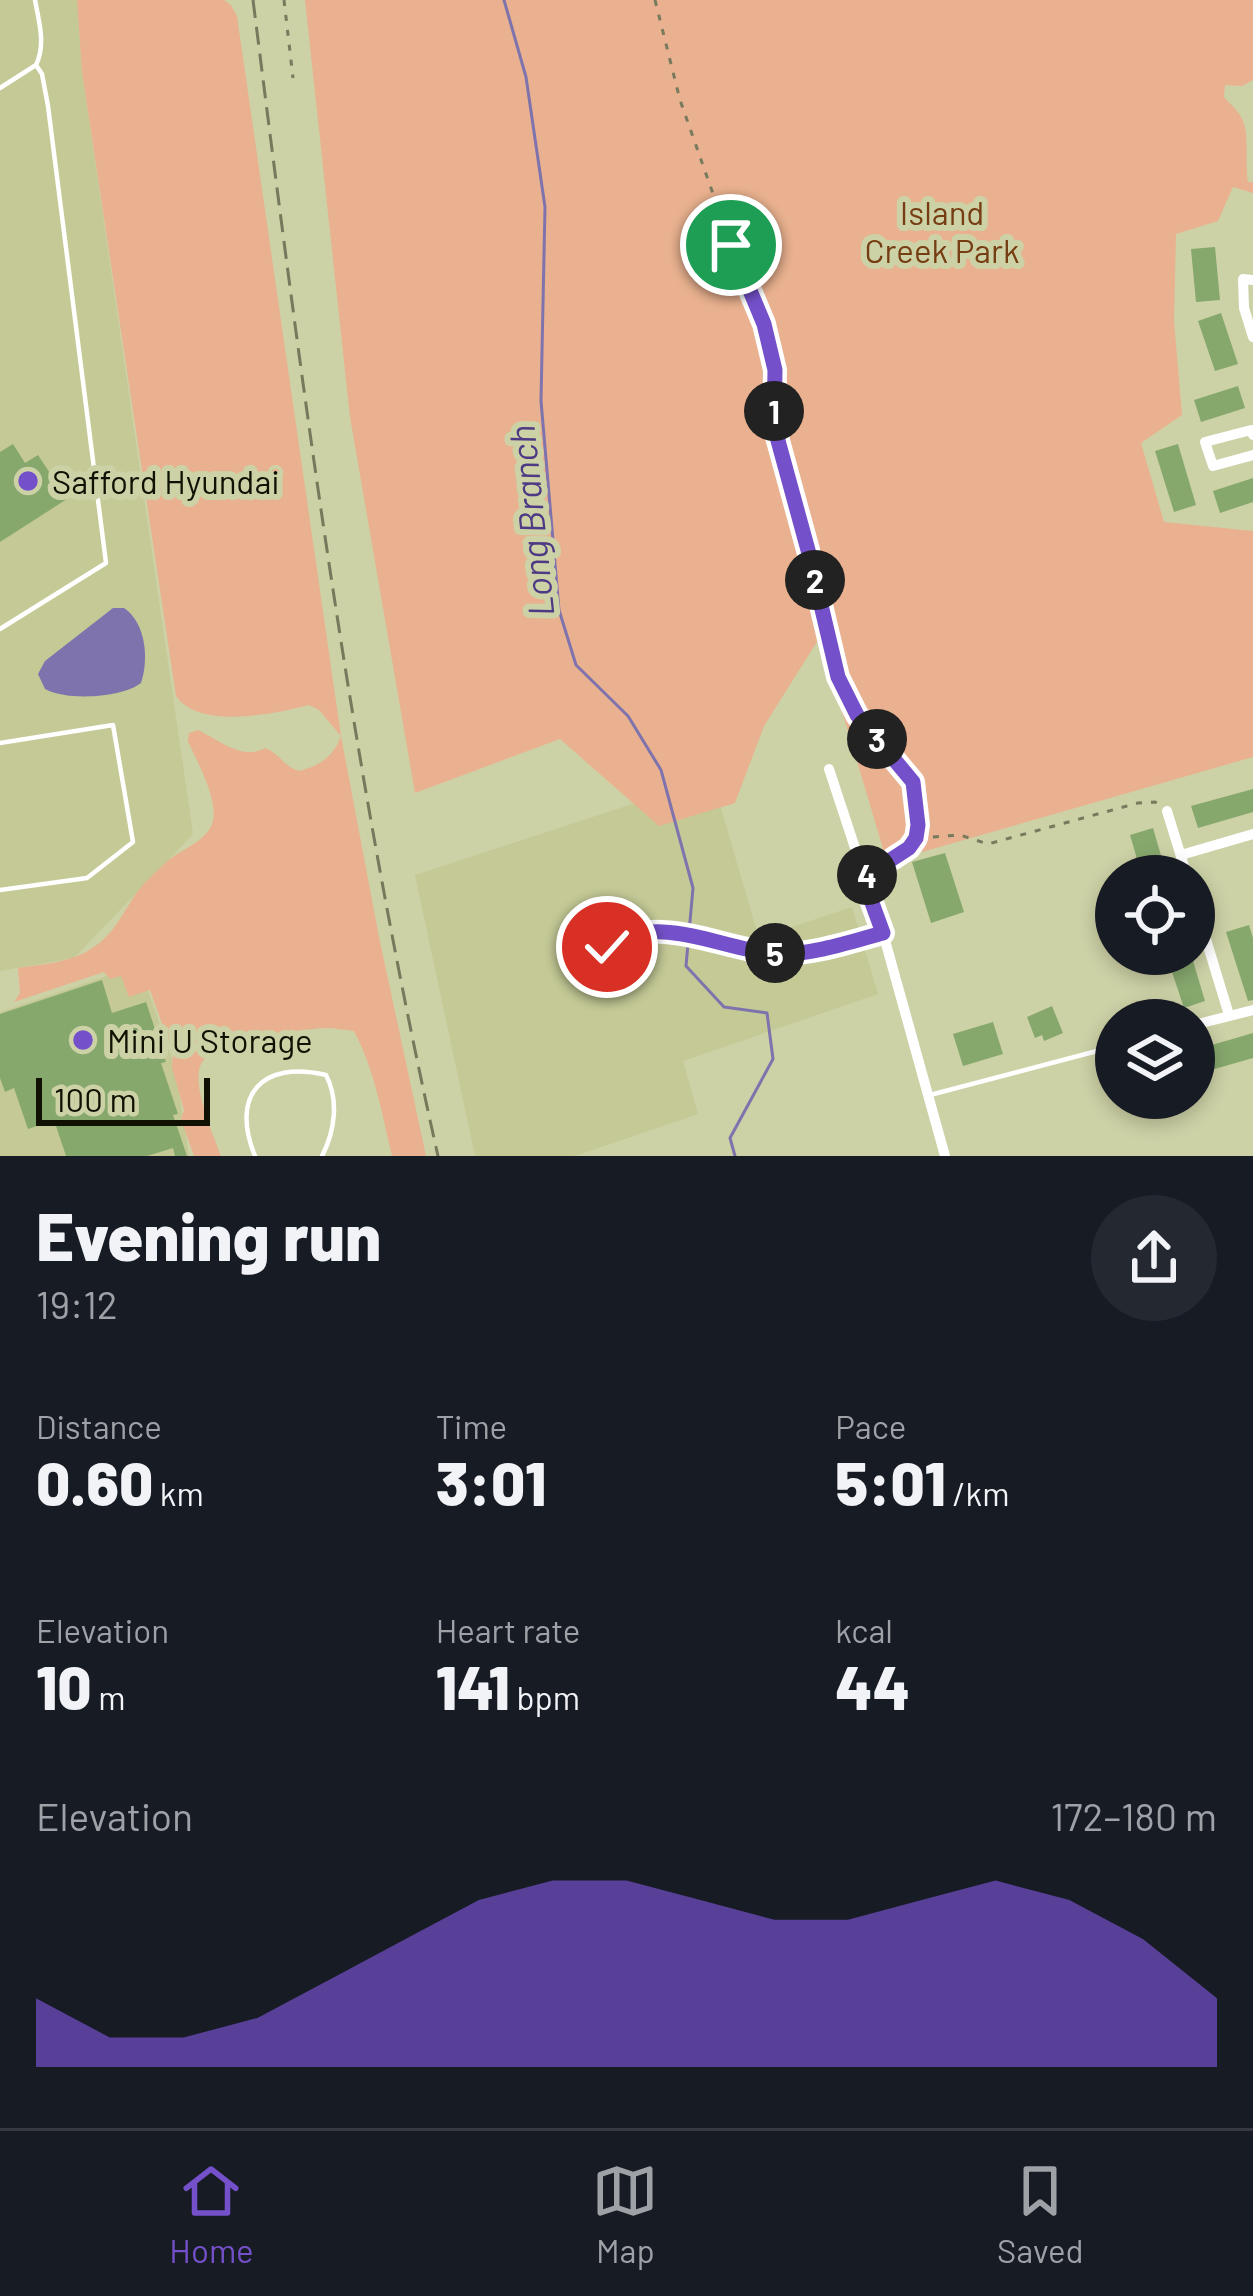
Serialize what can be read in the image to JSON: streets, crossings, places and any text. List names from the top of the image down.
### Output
{
  "water": ["Long Branch"],
  "parks": ["Island Creek Park"],
  "places": ["Safford Hyundai", "Mini U Storage"],
  "scale_bar": "100 m",
  "page": {
    "pins": [
      "1",
      "2",
      "3",
      "4",
      "5"
    ],
    "scale": "100 m",
    "heading": ["Evening run", "19:12"],
    "stats": [
      ["Distance", "0.60 km"],
      ["Time", "3:01"],
      ["Pace", "5:01 /km"],
      ["Elevation", "10 m"],
      ["Heart rate", "141 bpm"],
      ["kcal", "44"]
    ],
    "chart": ["Elevation", "172–180 m"],
    "tabs": ["Home", "Map", "Saved"]
  }
}
